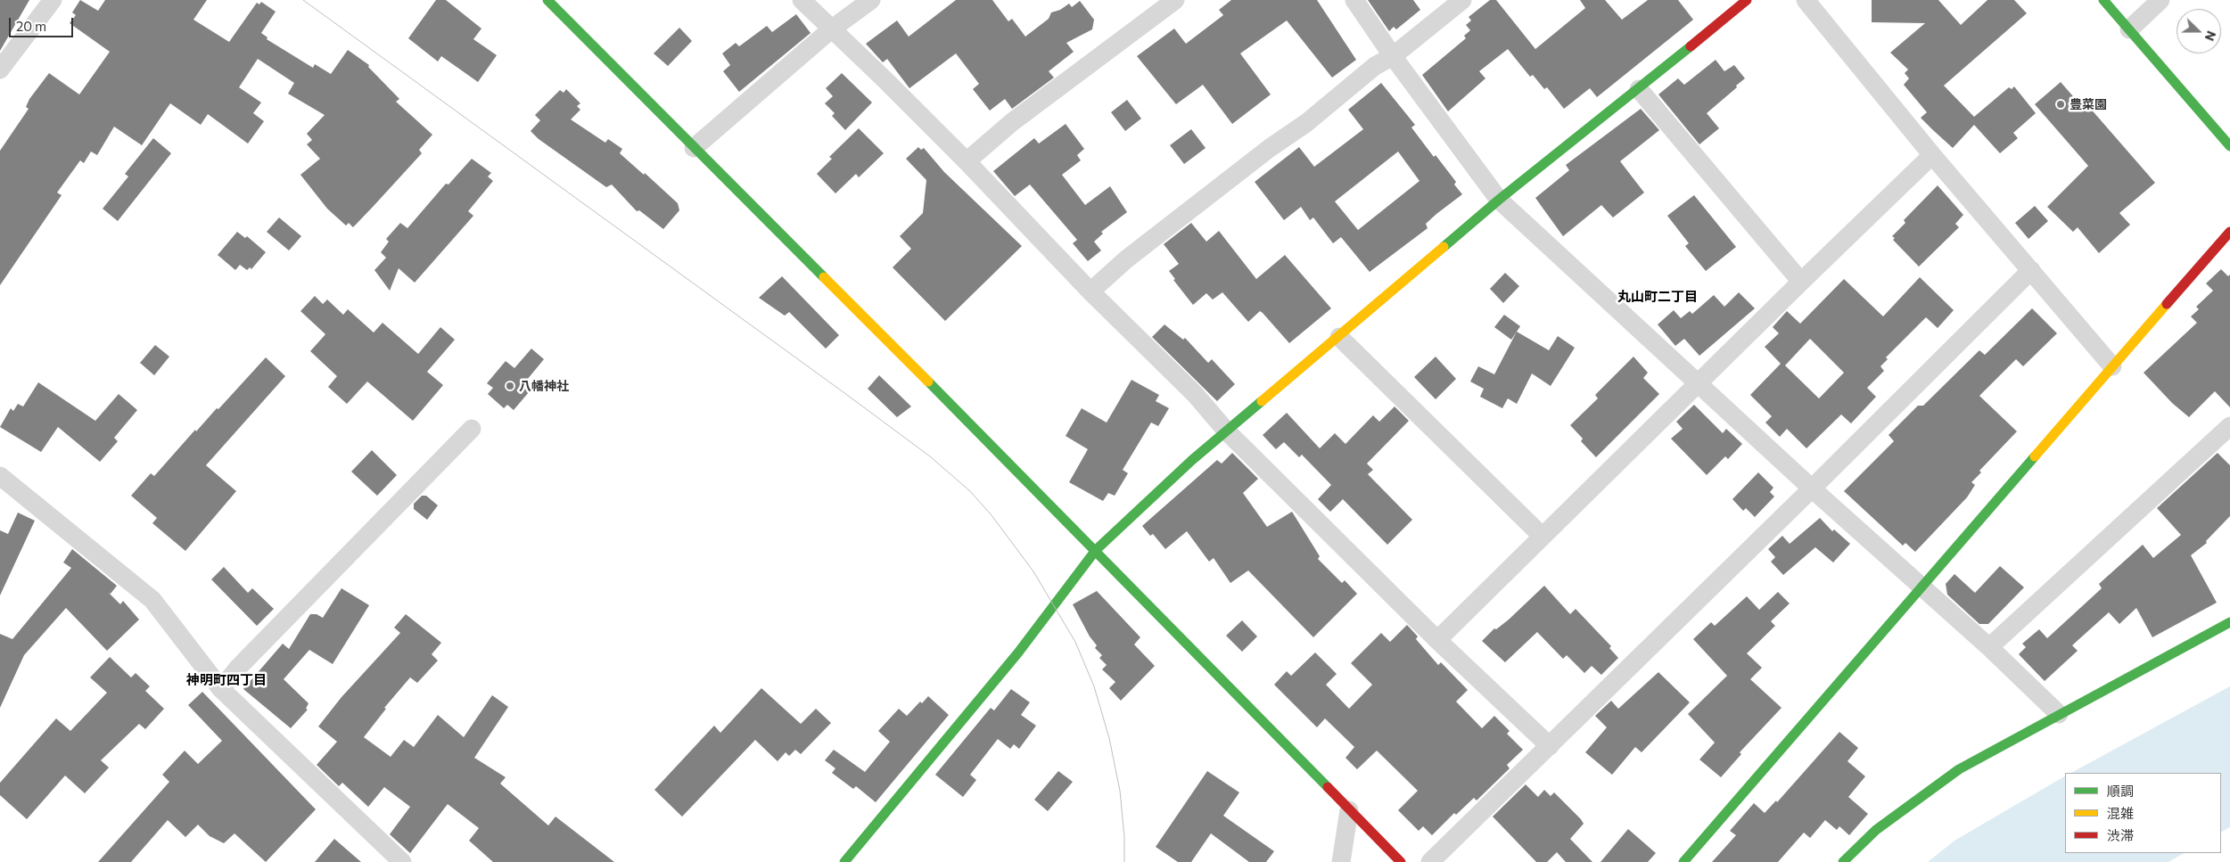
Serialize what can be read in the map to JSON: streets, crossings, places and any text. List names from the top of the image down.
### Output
{
  "districts": ["丸山町二丁目", "神明町四丁目"],
  "places": ["豊菜園", "八幡神社"],
  "legend": ["順調", "混雑", "渋滞"],
  "scale_bar": "20 m",
  "north": "right"
}
